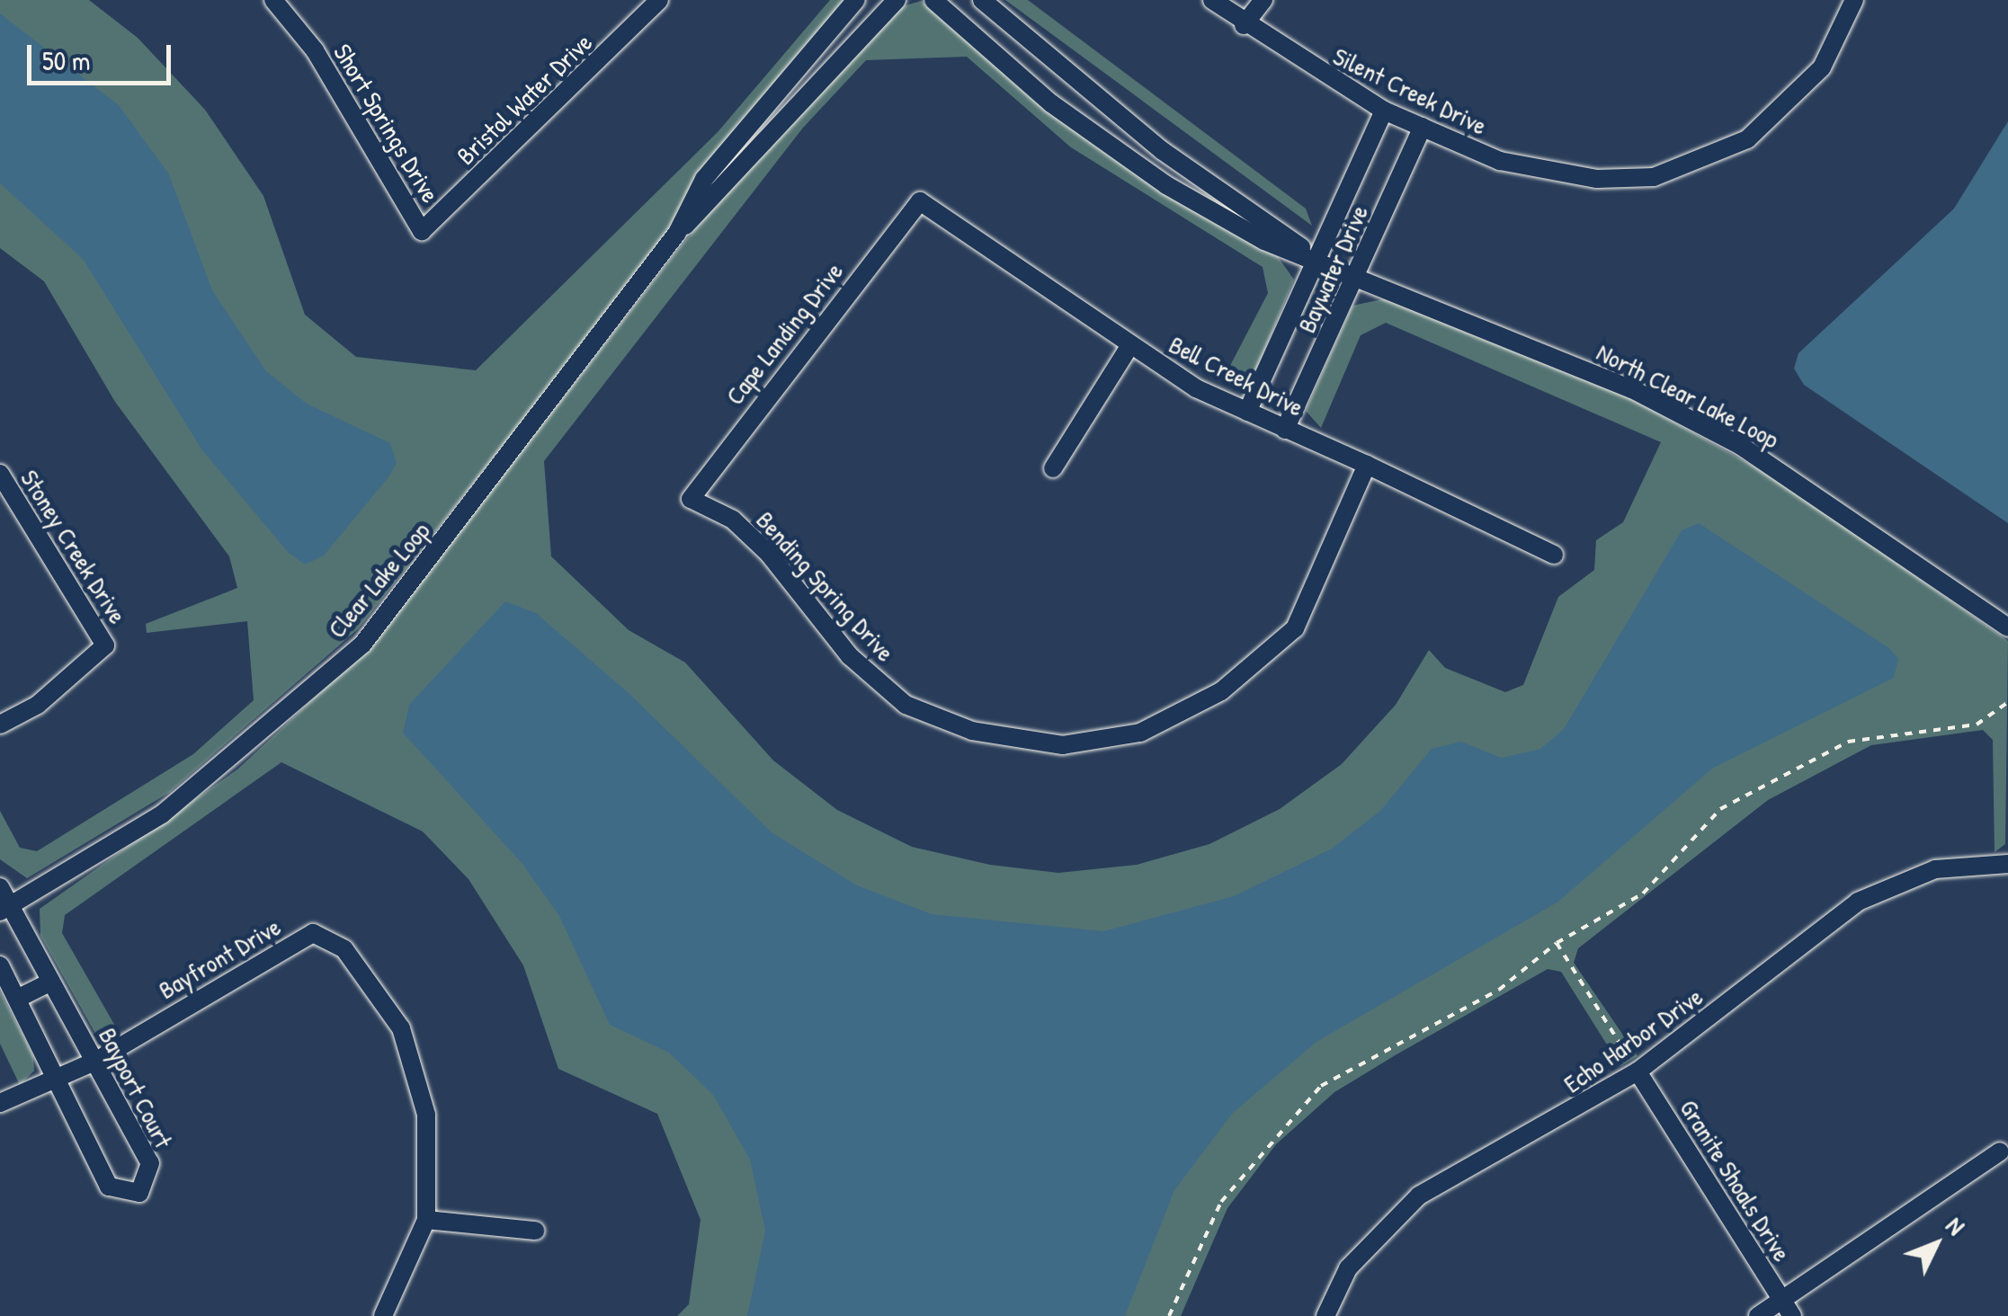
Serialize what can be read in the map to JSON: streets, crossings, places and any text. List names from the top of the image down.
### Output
{
  "streets": {
    "street": [
      "Silent Creek Drive",
      "Bristol Water Drive",
      "Short Springs Drive",
      "Baywater Drive",
      "Cape Landing Drive",
      "Bell Creek Drive",
      "North Clear Lake Loop",
      "Stoney Creek Drive",
      "Clear Lake Loop",
      "Bending Spring Drive",
      "Bayfront Drive",
      "Echo Harbor Drive",
      "Bayport Court",
      "Granite Shoals Drive"
    ]
  },
  "crossings": [
    ["Silent Creek Drive", "Baywater Drive"],
    ["Bristol Water Drive", "Short Springs Drive"],
    ["Baywater Drive", "Bell Creek Drive"],
    ["Baywater Drive", "North Clear Lake Loop"],
    ["Cape Landing Drive", "Bell Creek Drive"],
    ["Cape Landing Drive", "Bending Spring Drive"],
    ["Bell Creek Drive", "Bending Spring Drive"],
    ["Clear Lake Loop", "Bayport Court"],
    ["Bayfront Drive", "Bayport Court"],
    ["Echo Harbor Drive", "Granite Shoals Drive"]
  ],
  "scale_bar": "50 m",
  "north": "top right"
}
